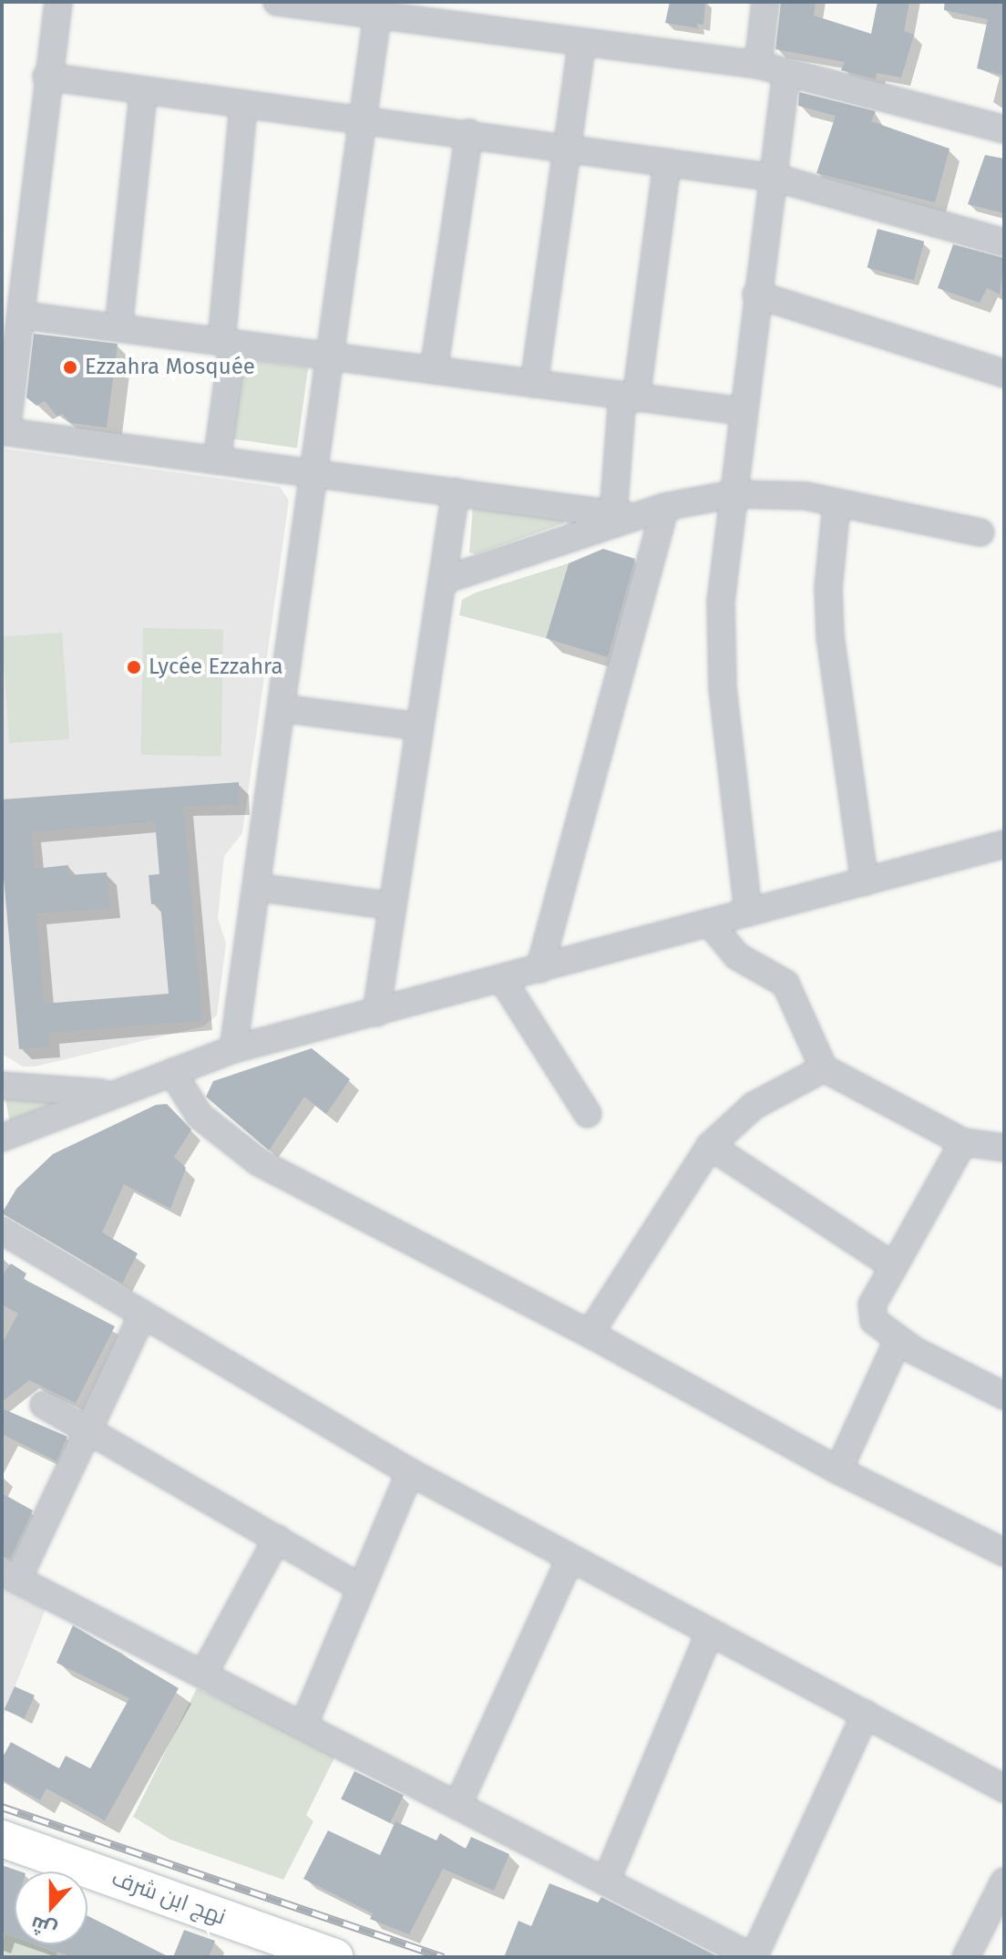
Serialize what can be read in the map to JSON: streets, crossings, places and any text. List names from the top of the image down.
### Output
{
  "streets": {
    "main road": ["نهج ابن شرف"]
  },
  "places": ["Ezzahra Mosquée", "Lycée Ezzahra"],
  "north": "bottom"
}
